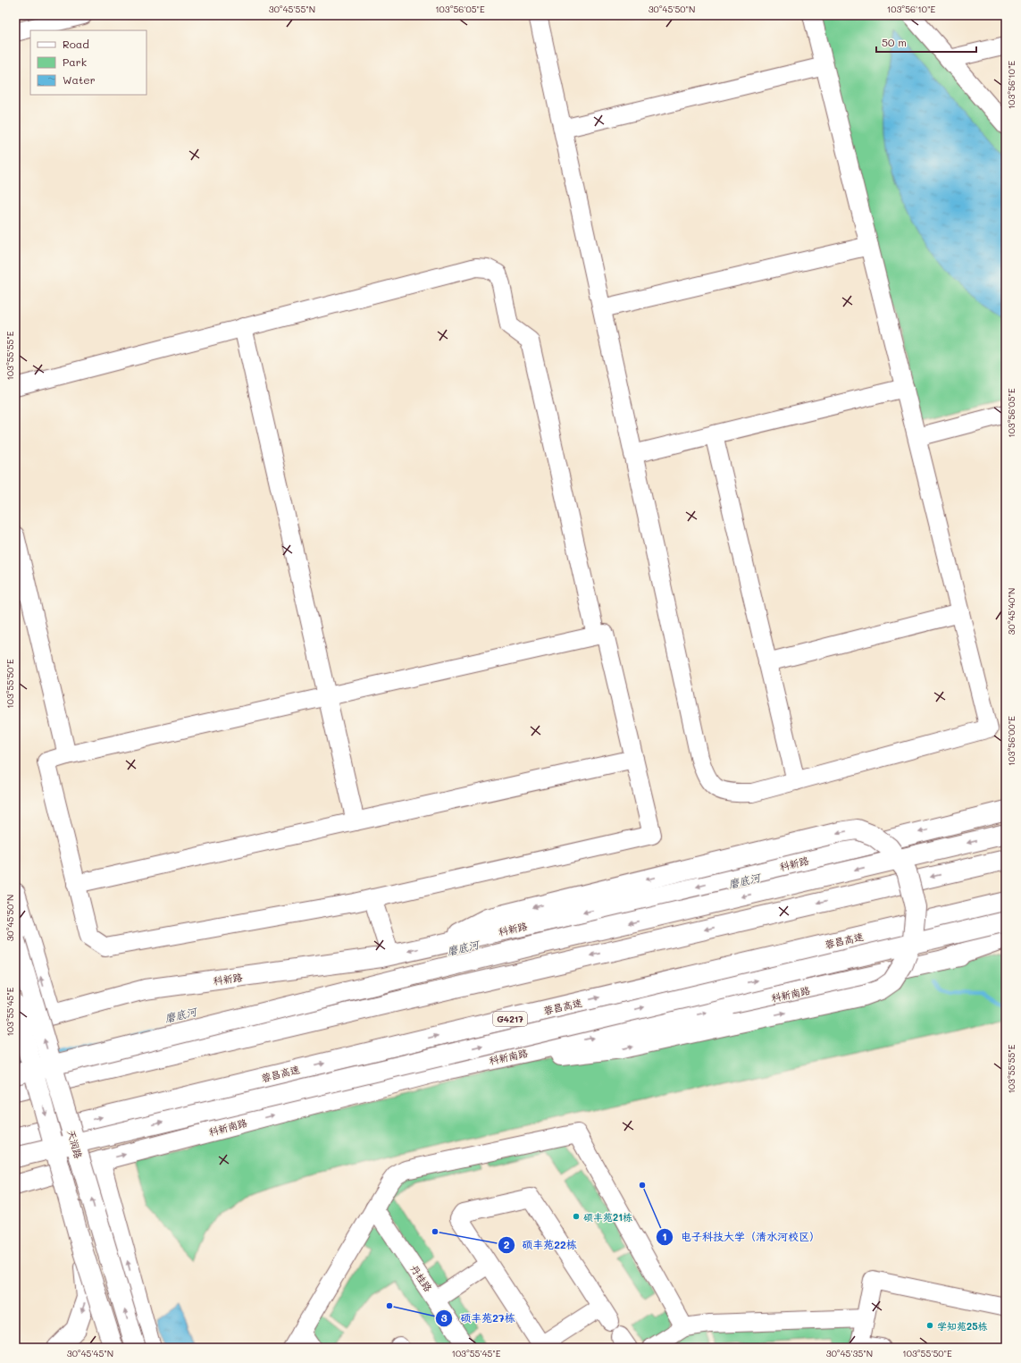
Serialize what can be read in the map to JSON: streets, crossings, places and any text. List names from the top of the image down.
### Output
{
  "streets": {
    "main road": [
      "科新路",
      "蓉昌高速",
      "科新南路",
      "G4217",
      "天润路"
    ],
    "street": ["丹桂路"]
  },
  "water": ["磨底河"],
  "places": [
    "电子科技大学（清水河校区）",
    "硕丰苑21栋",
    "硕丰苑22栋",
    "硕丰苑27栋",
    "学知苑25栋"
  ],
  "legend": ["Road", "Park", "Water"],
  "scale_bar": "50 m",
  "coordinates": [
    "30°45'55\"N",
    "103°56'05\"E",
    "30°45'50\"N",
    "103°56'10\"E",
    "103°55'55\"E",
    "30°45'40\"N",
    "103°55'50\"E",
    "103°56'00\"E",
    "103°55'45\"E",
    "30°45'45\"N",
    "30°45'35\"N"
  ]
}
